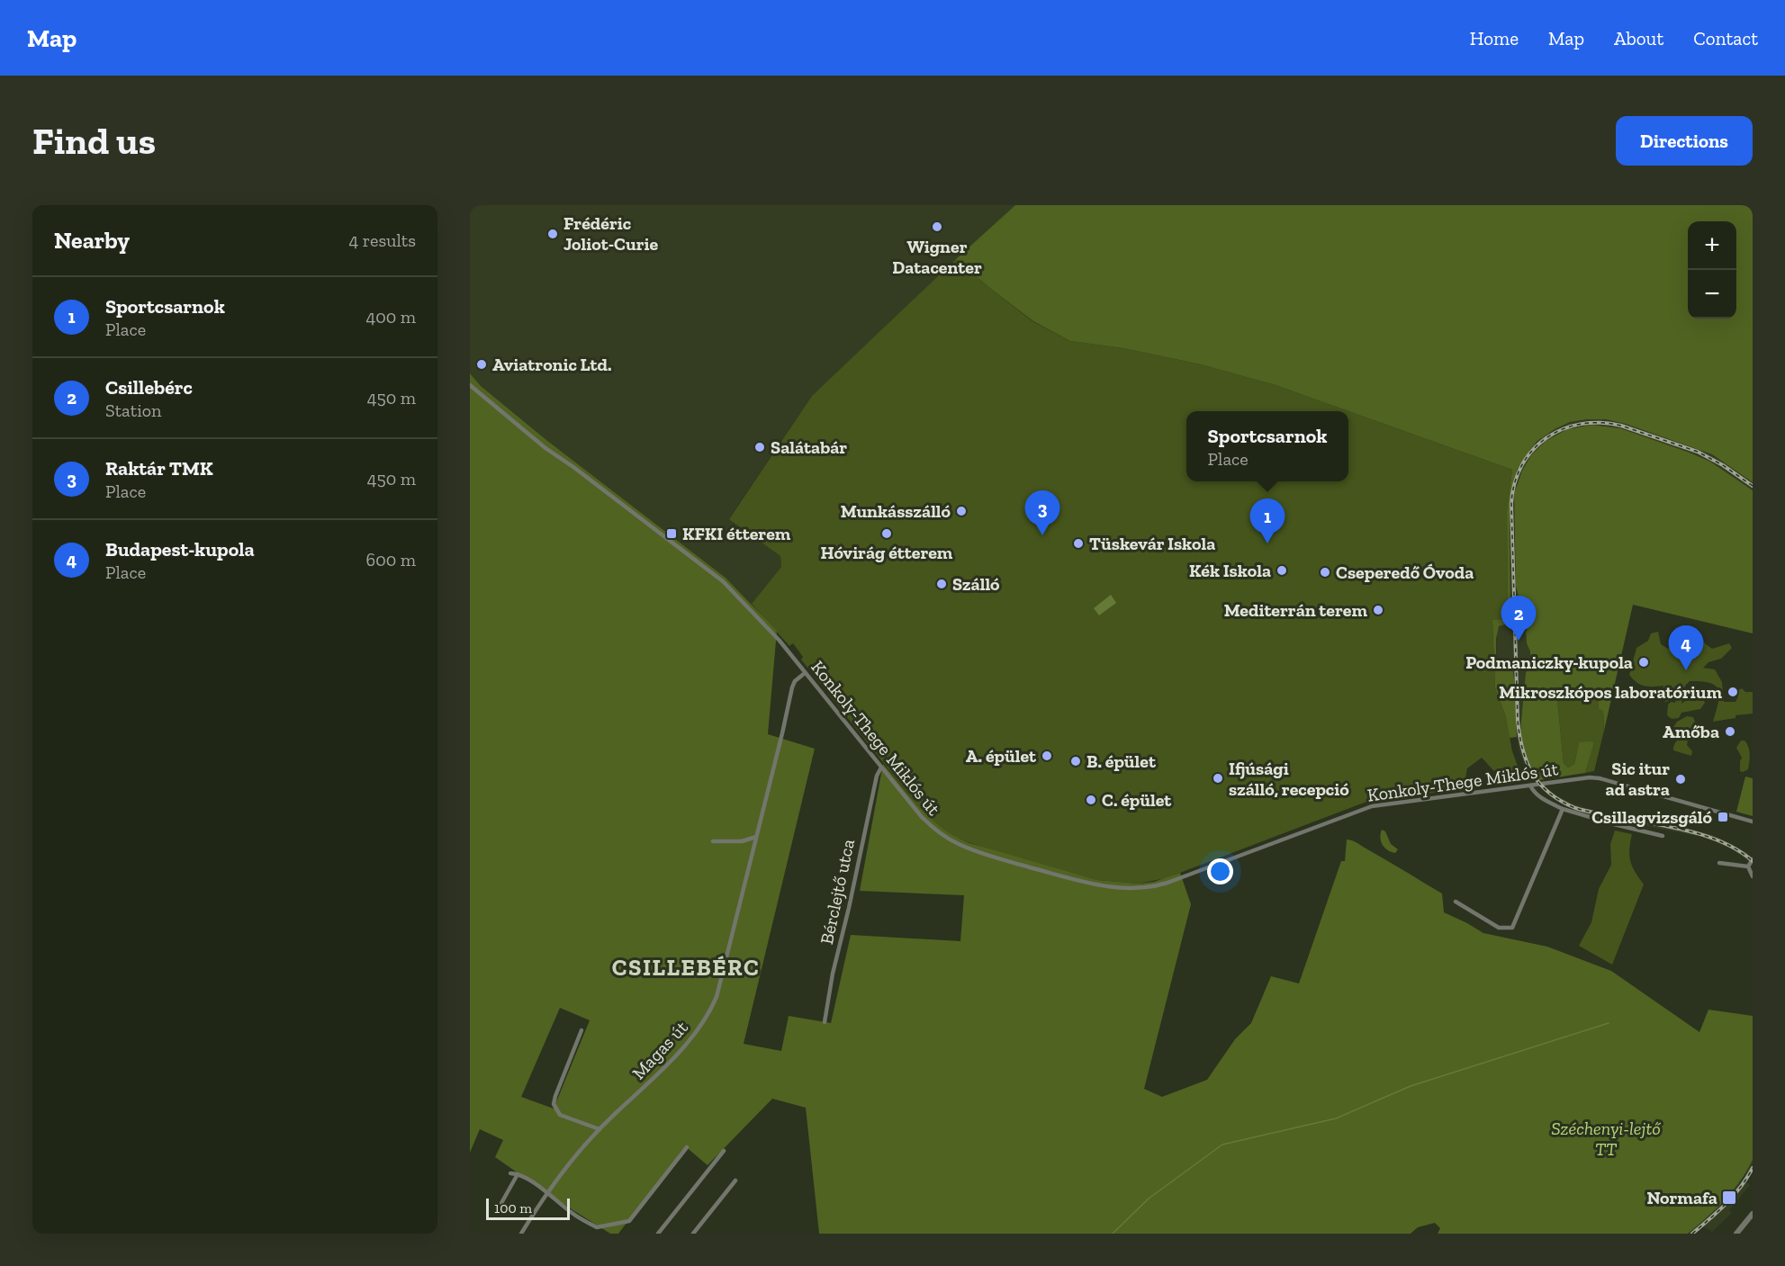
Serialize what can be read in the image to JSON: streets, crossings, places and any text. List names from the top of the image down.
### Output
{
  "streets": {
    "street": ["Konkoly-Thege Miklós út", "Bérclejtő utca", "Magas út"]
  },
  "crossings": [
    ["Konkoly-Thege Miklós út", "Bérclejtő utca"],
    ["Konkoly-Thege Miklós út", "Magas út"]
  ],
  "districts": ["CSILLEBÉRC"],
  "parks": ["Széchenyi-lejtő TT"],
  "places": {
    "other": [
      "Wigner Datacenter",
      "Frédéric Joliot-Curie",
      "Aviatronic Ltd.",
      "Salátabár",
      "Munkásszálló",
      "Hóvirág étterem",
      "Tüskevár Iskola",
      "Kék Iskola",
      "Cseperedő Óvoda",
      "Szálló",
      "Mediterrán terem",
      "Podmaniczky-kupola",
      "Mikroszkópos laboratórium",
      "Amőba",
      "A. épület",
      "B. épület",
      "Ifjúsági szálló, recepció",
      "Sic itur ad astra",
      "C. épület"
    ],
    "transit": ["KFKI étterem", "Csillagvizsgáló", "Normafa"]
  },
  "scale_bar": "100 m",
  "page": {
    "header": "Map",
    "nav": [
      "Home",
      "Map",
      "About",
      "Contact"
    ],
    "buttons": "Directions",
    "title": "Find us",
    "heading": ["Nearby", "4 results"],
    "map_buttons": ["+", "−"],
    "list": [
      {
        "mark": "1",
        "name": "Sportcsarnok",
        "note": "Place",
        "value": "400 m"
      },
      {
        "mark": "2",
        "name": "Csillebérc",
        "note": "Station",
        "value": "450 m"
      },
      {
        "mark": "3",
        "name": "Raktár TMK",
        "note": "Place",
        "value": "450 m"
      },
      {
        "mark": "4",
        "name": "Budapest-kupola",
        "note": "Place",
        "value": "600 m"
      }
    ],
    "popup": ["Sportcsarnok", "Place"],
    "pins": [
      "3",
      "1",
      "2",
      "4"
    ],
    "scale": "100 m"
  }
}
